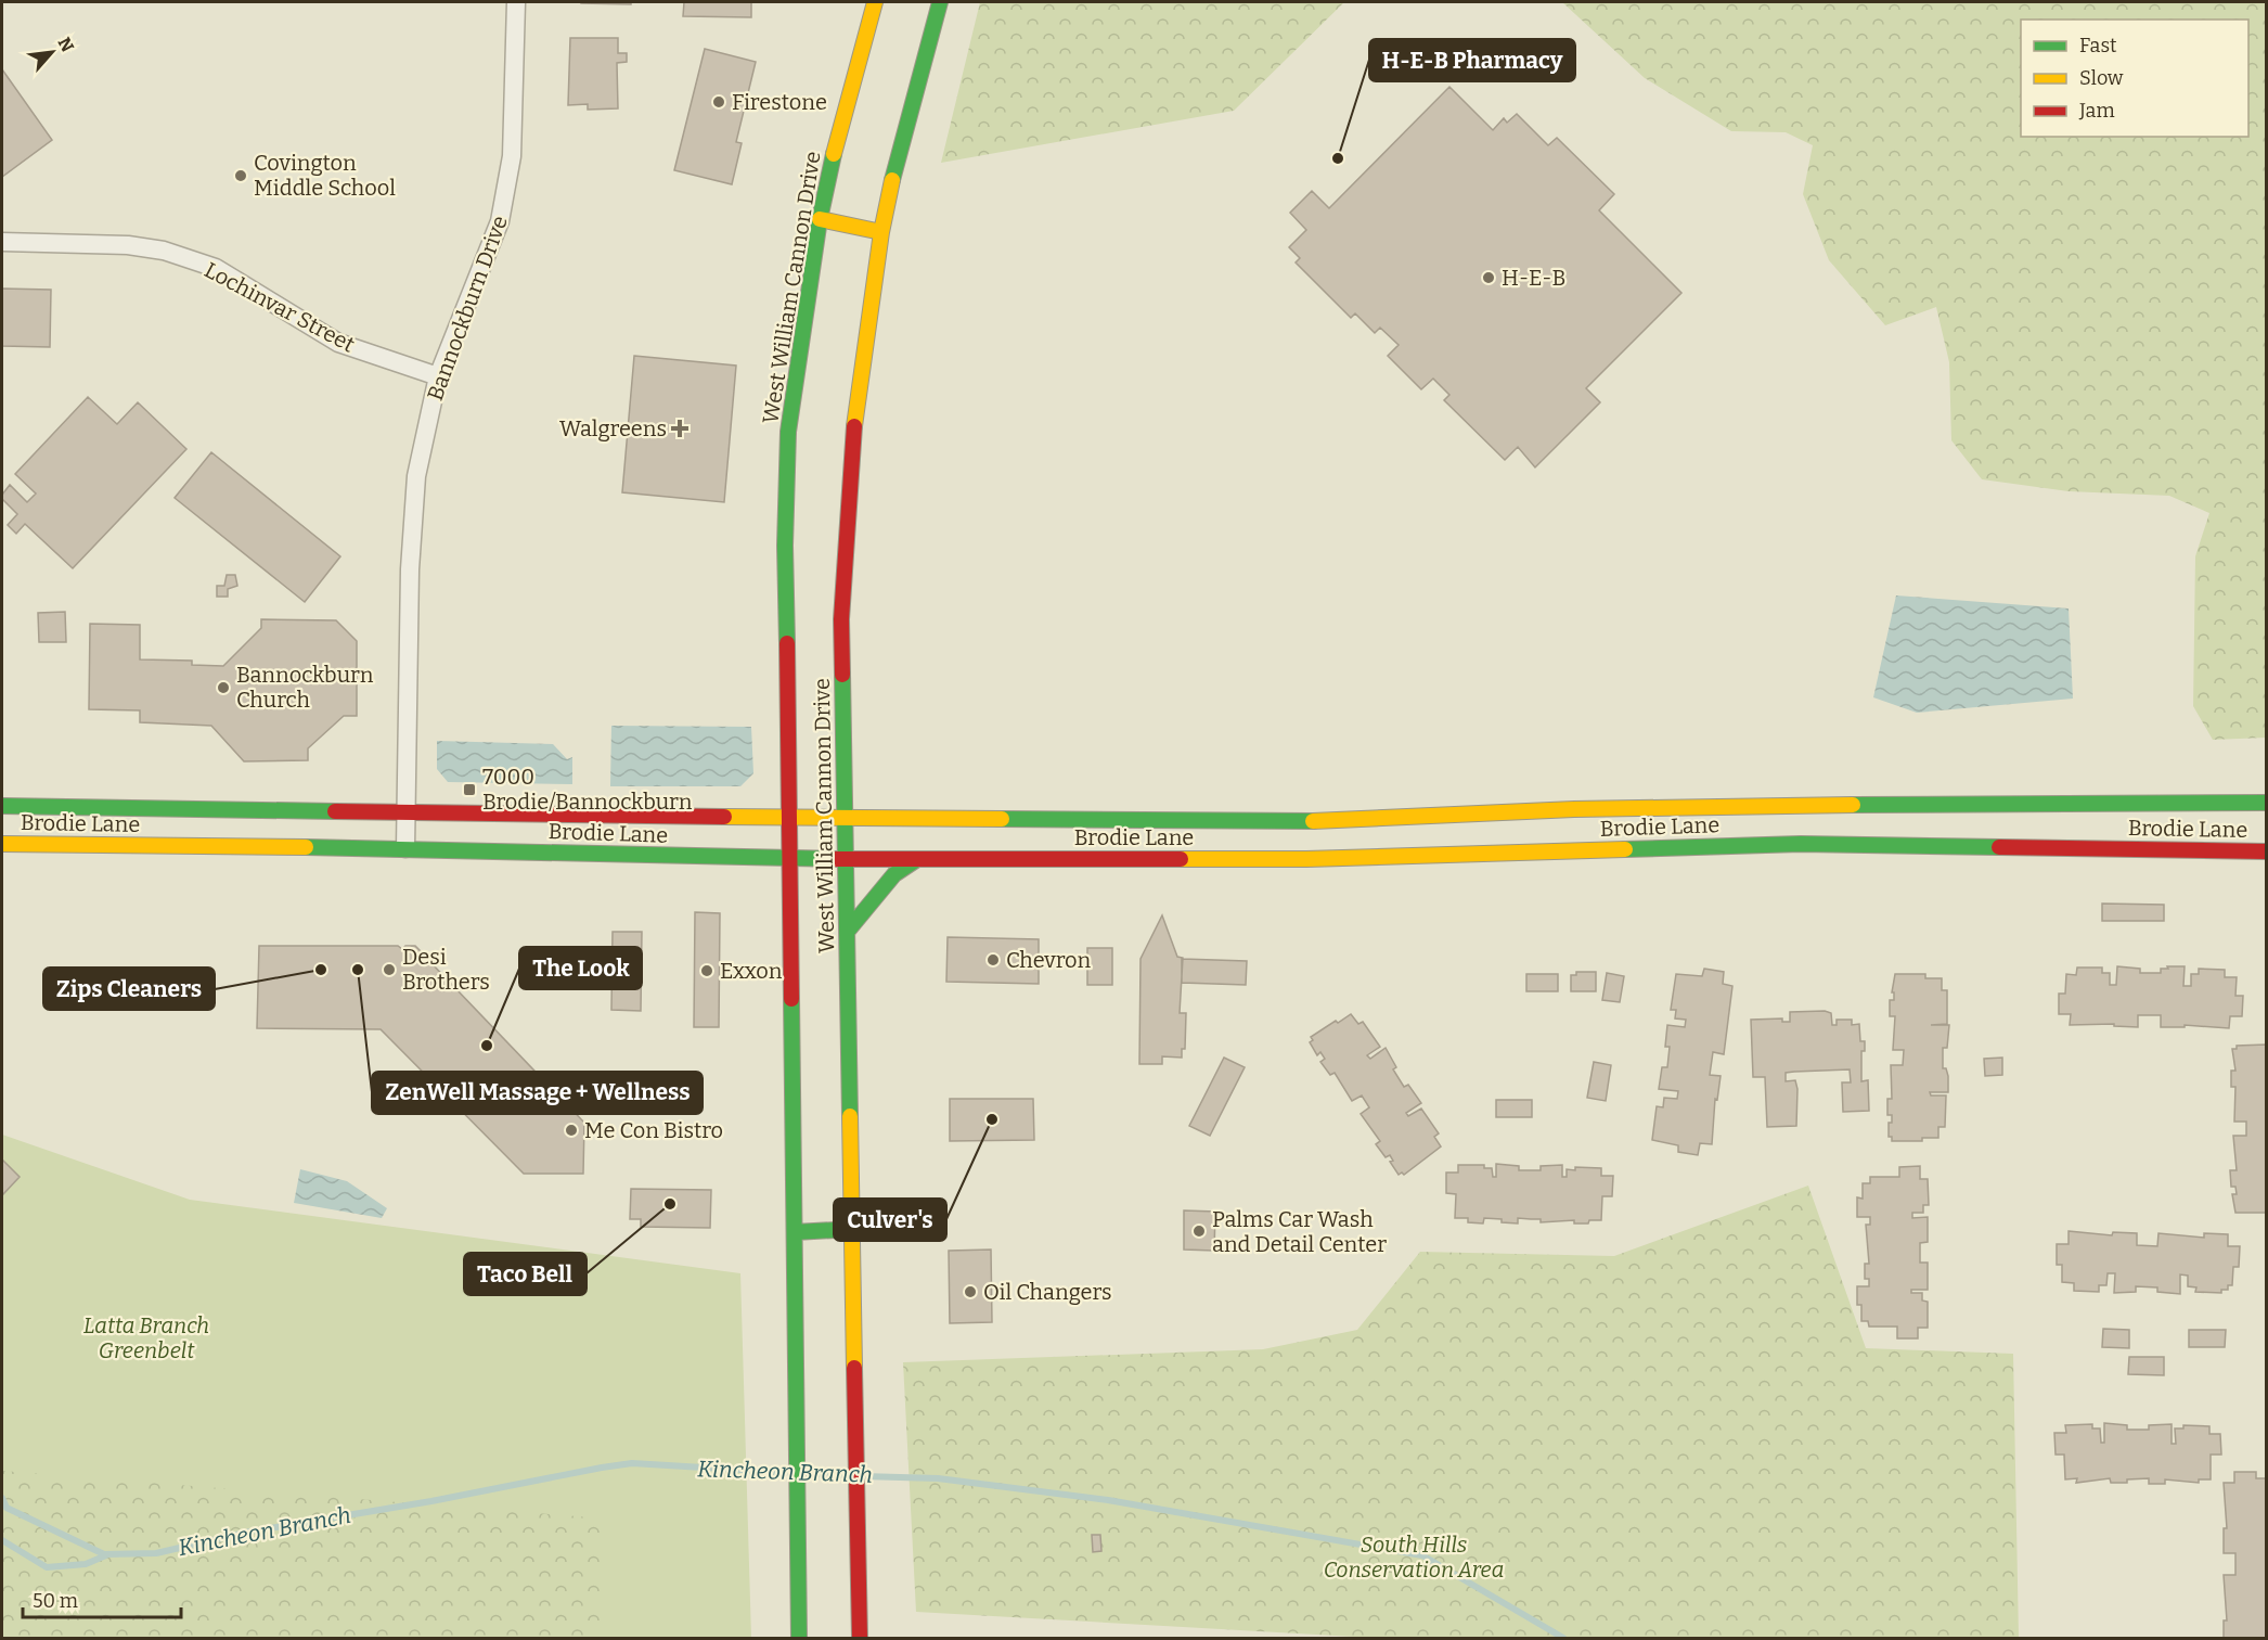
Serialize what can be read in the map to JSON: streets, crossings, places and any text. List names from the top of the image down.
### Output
{
  "streets": {
    "main road": ["West William Cannon Drive", "Brodie Lane"],
    "street": ["Lochinvar Street", "Bannockburn Drive"]
  },
  "crossings": [
    ["West William Cannon Drive", "Brodie Lane"],
    ["Lochinvar Street", "Bannockburn Drive"],
    ["Bannockburn Drive", "Brodie Lane"]
  ],
  "water": ["Kincheon Branch"],
  "parks": ["Latta Branch Greenbelt", "South Hills Conservation Area"],
  "places": {
    "other": [
      "Firestone",
      "H-E-B Pharmacy",
      "Covington Middle School",
      "H-E-B",
      "Bannockburn Church",
      "Chevron",
      "Zips Cleaners",
      "ZenWell Massage + Wellness",
      "Desi Brothers",
      "Exxon",
      "The Look",
      "Culver's",
      "Me Con Bistro",
      "Taco Bell",
      "Palms Car Wash and Detail Center",
      "Oil Changers"
    ],
    "health": ["Walgreens"],
    "transit": ["7000 Brodie/Bannockburn"]
  },
  "legend": ["Fast", "Slow", "Jam"],
  "scale_bar": "50 m",
  "north": "top right"
}
